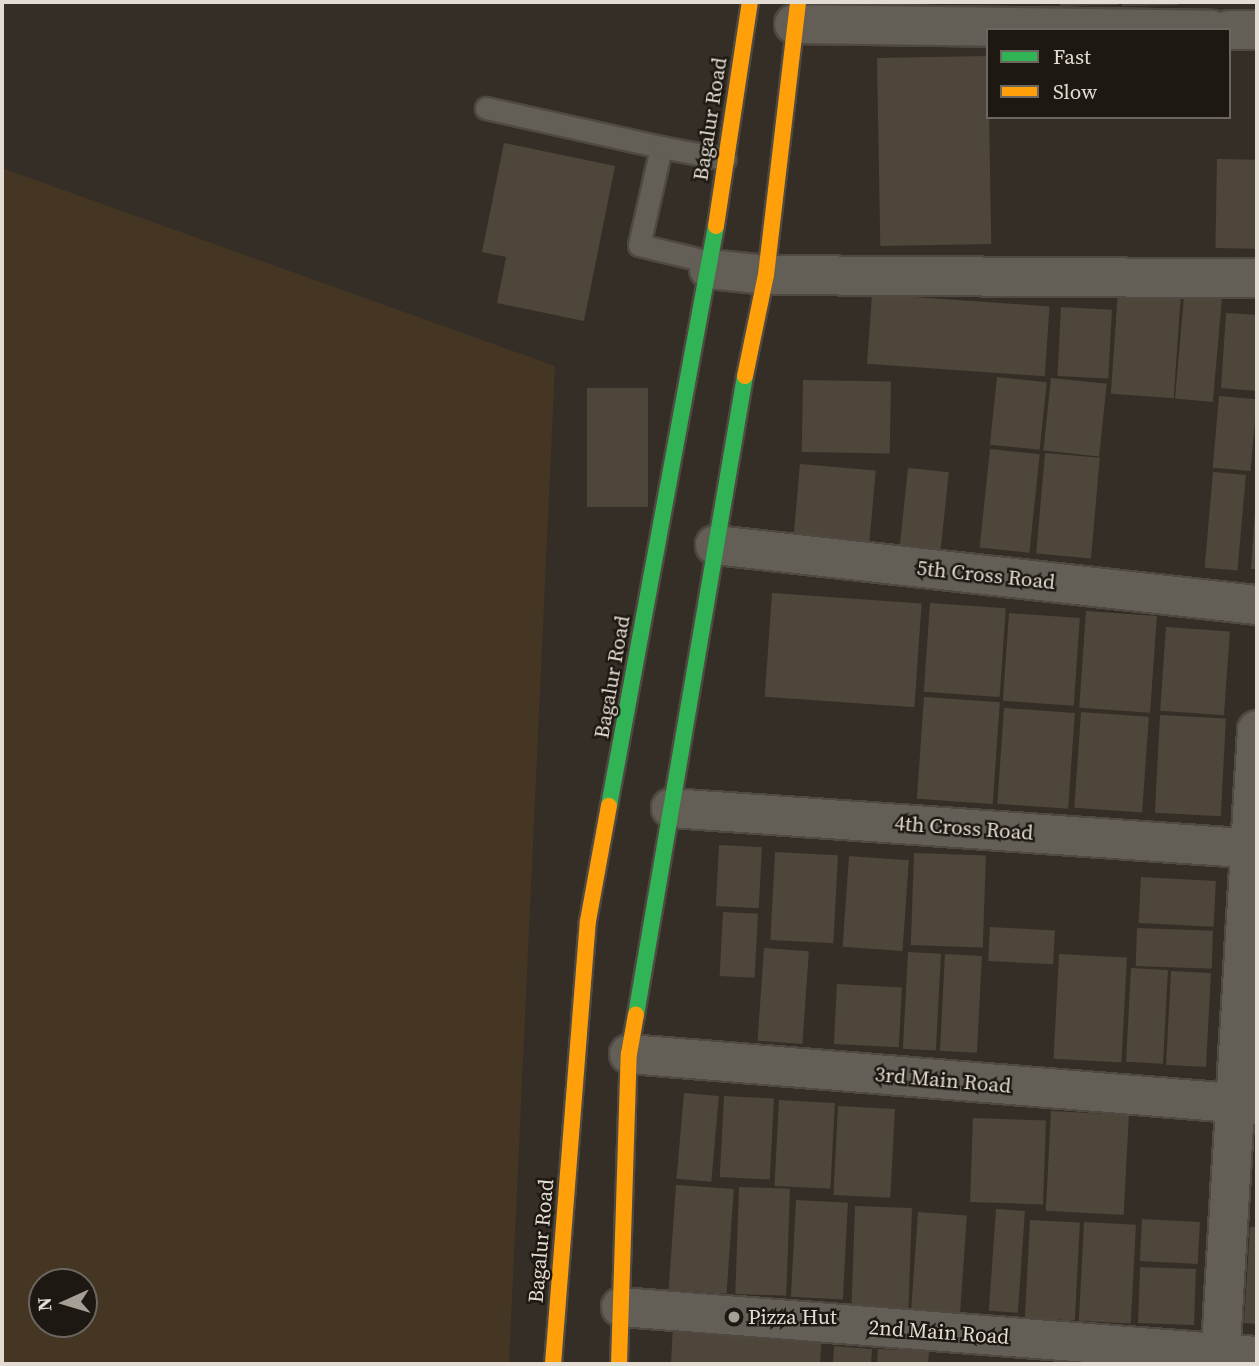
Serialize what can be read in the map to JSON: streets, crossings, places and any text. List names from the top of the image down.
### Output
{
  "streets": {
    "main road": ["Bagalur Road"],
    "street": [
      "5th Cross Road",
      "4th Cross Road",
      "3rd Main Road",
      "2nd Main Road"
    ]
  },
  "places": ["Pizza Hut"],
  "legend": ["Fast", "Slow"],
  "north": "left"
}
